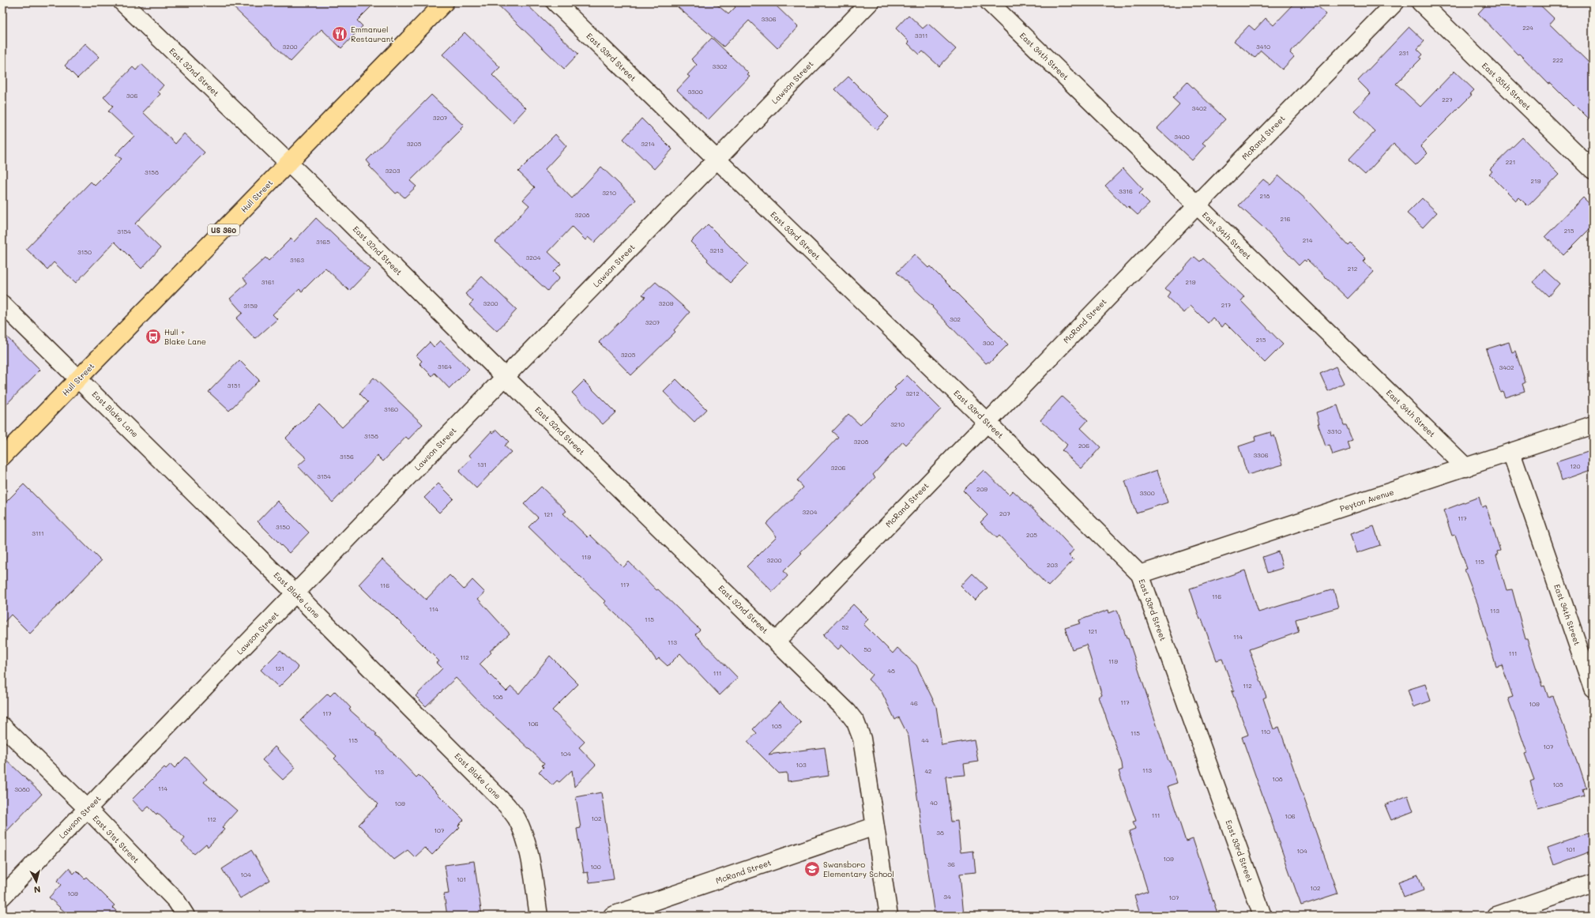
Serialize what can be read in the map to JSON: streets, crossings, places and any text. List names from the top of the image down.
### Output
{
  "streets": {
    "main road": ["Hull Street", "US 360"],
    "street": [
      "East 34th Street",
      "East 33rd Street",
      "East 32nd Street",
      "Lawson Street",
      "East 35th Street",
      "McRand Street",
      "East Blake Lane",
      "Peyton Avenue",
      "East 31st Street"
    ]
  },
  "crossings": [
    ["East 34th Street", "McRand Street"],
    ["East 34th Street", "Peyton Avenue"],
    ["East 33rd Street", "Lawson Street"],
    ["East 33rd Street", "McRand Street"],
    ["East 33rd Street", "Peyton Avenue"],
    ["East 32nd Street", "Lawson Street"],
    ["East 32nd Street", "McRand Street"],
    ["East 32nd Street", "Hull Street"],
    ["Lawson Street", "East Blake Lane"],
    ["Lawson Street", "East 31st Street"],
    ["Hull Street", "East Blake Lane"]
  ],
  "places": {
    "restaurant": ["Emmanuel Restaurant"],
    "bus stop": ["Hull + Blake Lane"],
    "school or university": ["Swansboro Elementary School"]
  },
  "house_numbers": [
    "3306",
    "224",
    "3311",
    "3200",
    "3410",
    "231",
    "222",
    "3302",
    "3300",
    "306",
    "227",
    "3402",
    "3207",
    "3400",
    "3205",
    "3214",
    "221",
    "3203",
    "3158",
    "219",
    "3316",
    "3210",
    "218",
    "3208",
    "216",
    "215",
    "3154",
    "214",
    "3165",
    "3213",
    "3150",
    "3204",
    "3163",
    "212",
    "3161",
    "219",
    "3200",
    "3209",
    "217",
    "3159",
    "302",
    "3207",
    "215",
    "300",
    "3205",
    "3164",
    "3402",
    "3151",
    "3212",
    "3160",
    "3210",
    "3310",
    "3158",
    "3208",
    "206",
    "3306",
    "3156",
    "131",
    "120",
    "3206",
    "3154",
    "209",
    "3300",
    "3204",
    "207",
    "121",
    "117",
    "3150",
    "3111",
    "205",
    "119",
    "3200",
    "115",
    "203",
    "117",
    "116",
    "116",
    "114",
    "113",
    "115",
    "52",
    "121",
    "114",
    "113",
    "50",
    "111",
    "112",
    "119",
    "121",
    "48",
    "111",
    "112",
    "108",
    "117",
    "46",
    "109",
    "117",
    "106",
    "105",
    "110",
    "115",
    "115",
    "44",
    "107",
    "104",
    "103",
    "113",
    "42",
    "113",
    "108",
    "105",
    "114",
    "3080",
    "40",
    "109",
    "111",
    "106",
    "102",
    "112",
    "107",
    "38",
    "101",
    "104",
    "109",
    "36",
    "100",
    "104",
    "101",
    "102",
    "109",
    "34",
    "107"
  ],
  "north": "bottom"
}
